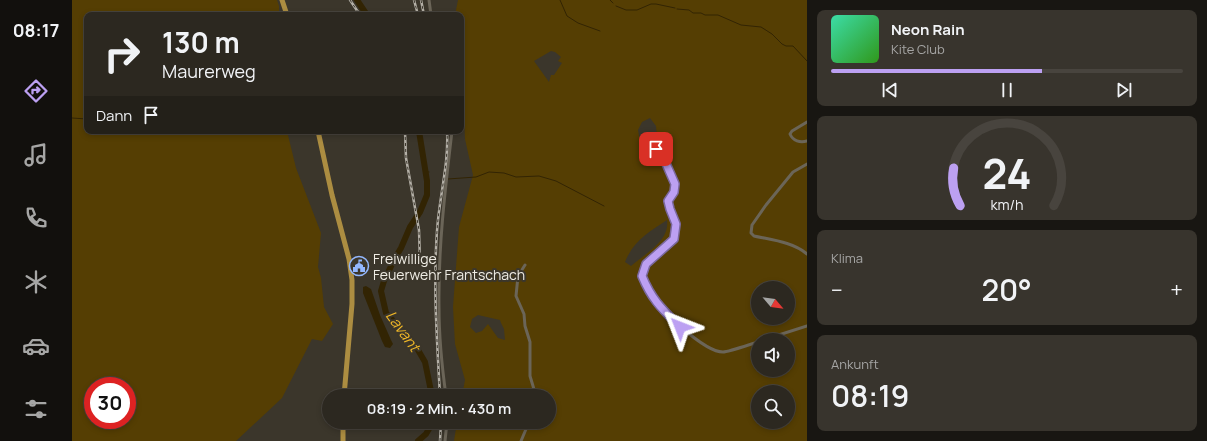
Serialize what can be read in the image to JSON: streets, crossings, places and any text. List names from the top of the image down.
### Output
{
  "water": ["Lavant"],
  "places": {
    "public building": ["Freiwillige Feuerwehr Frantschach"]
  },
  "north": "bottom right",
  "page": {
    "tabs": "08:17",
    "turn": ["130 m", "Maurerweg"],
    "song": ["Neon Rain", "Kite Club"],
    "then": "Dann",
    "tile": [
      "Klima",
      ["Ankunft", "08:19"]
    ],
    "heat": ["−", "20°", "+"],
    "limit": "30",
    "trip": "08:19 · 2 Min. · 430 m",
    "gauge": ["24", "km/h"]
  }
}
